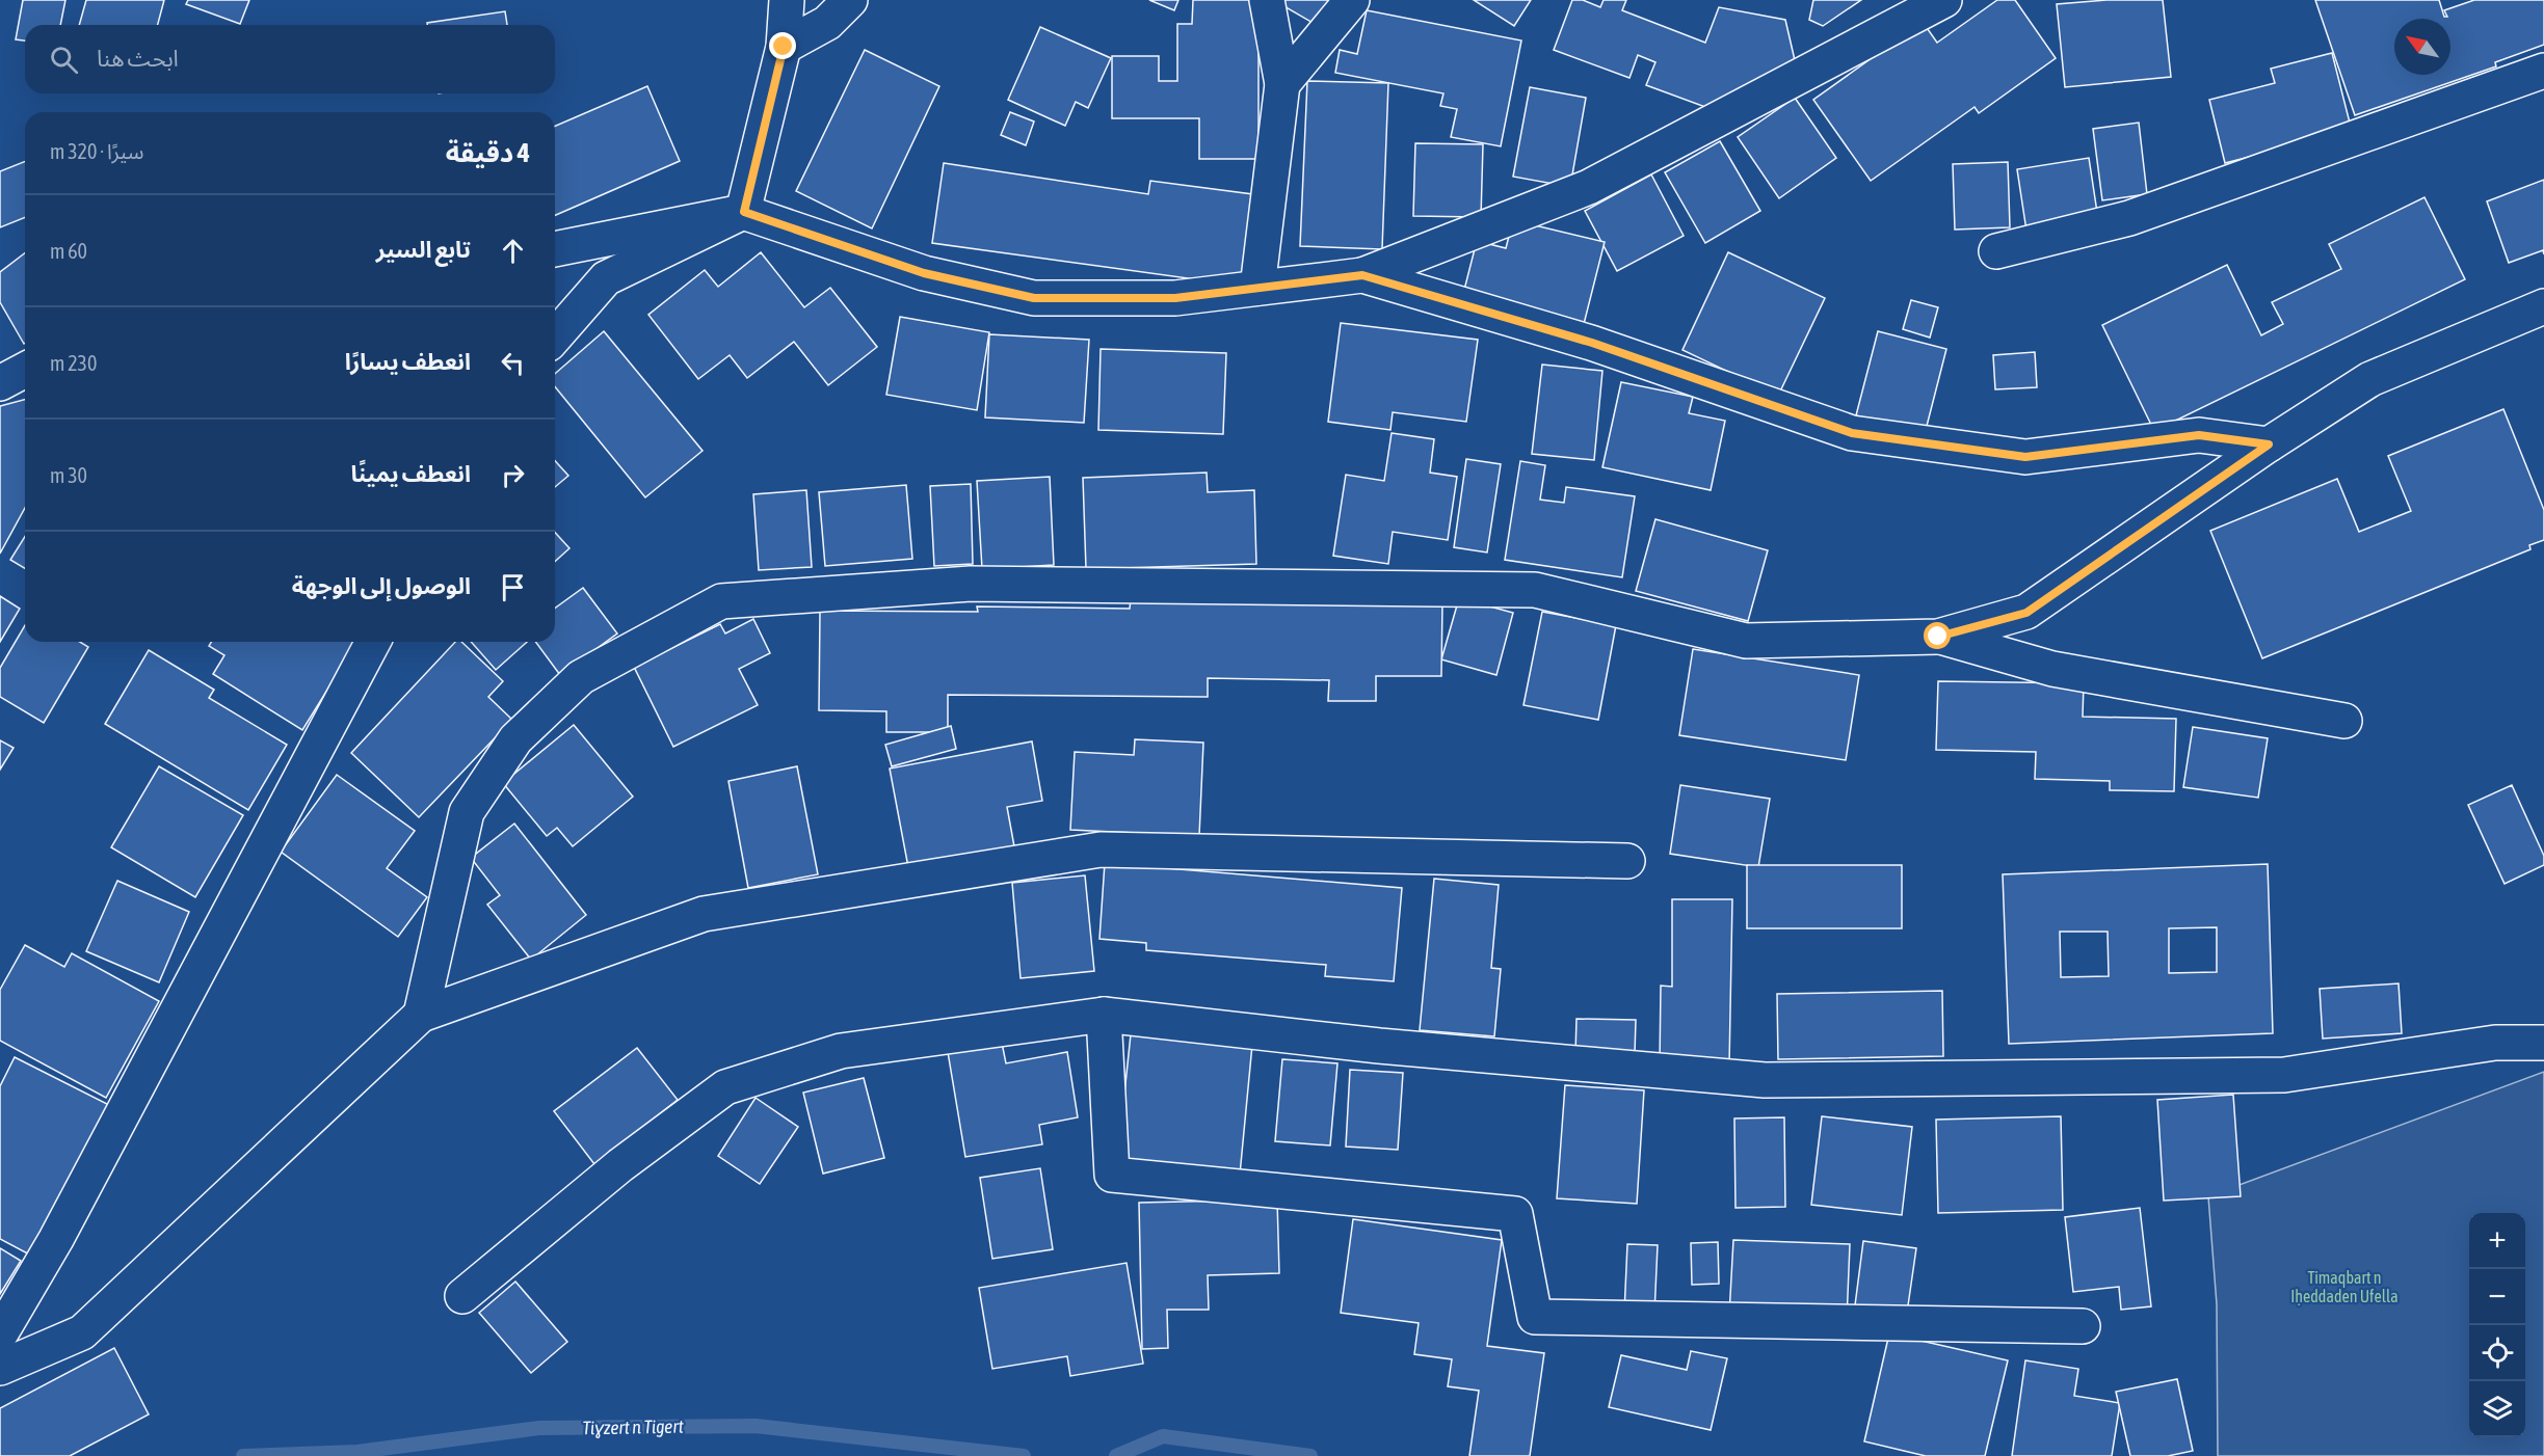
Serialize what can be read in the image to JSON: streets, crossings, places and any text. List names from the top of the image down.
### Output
{
  "water": ["Tiɣzert n Tigert"],
  "parks": ["Timaqbart n Iḥeddaden Ufella"],
  "north": "top left",
  "page": {
    "search": "ابحث هنا",
    "heading": ["4 دقيقة", "سيرًا · 320 m"],
    "list": [
      ["تابع السير", "60 m"],
      ["انعطف يسارًا", "230 m"],
      ["انعطف يمينًا", "30 m"],
      "الوصول إلى الوجهة"
    ],
    "map_buttons": ["+", "−"]
  }
}
